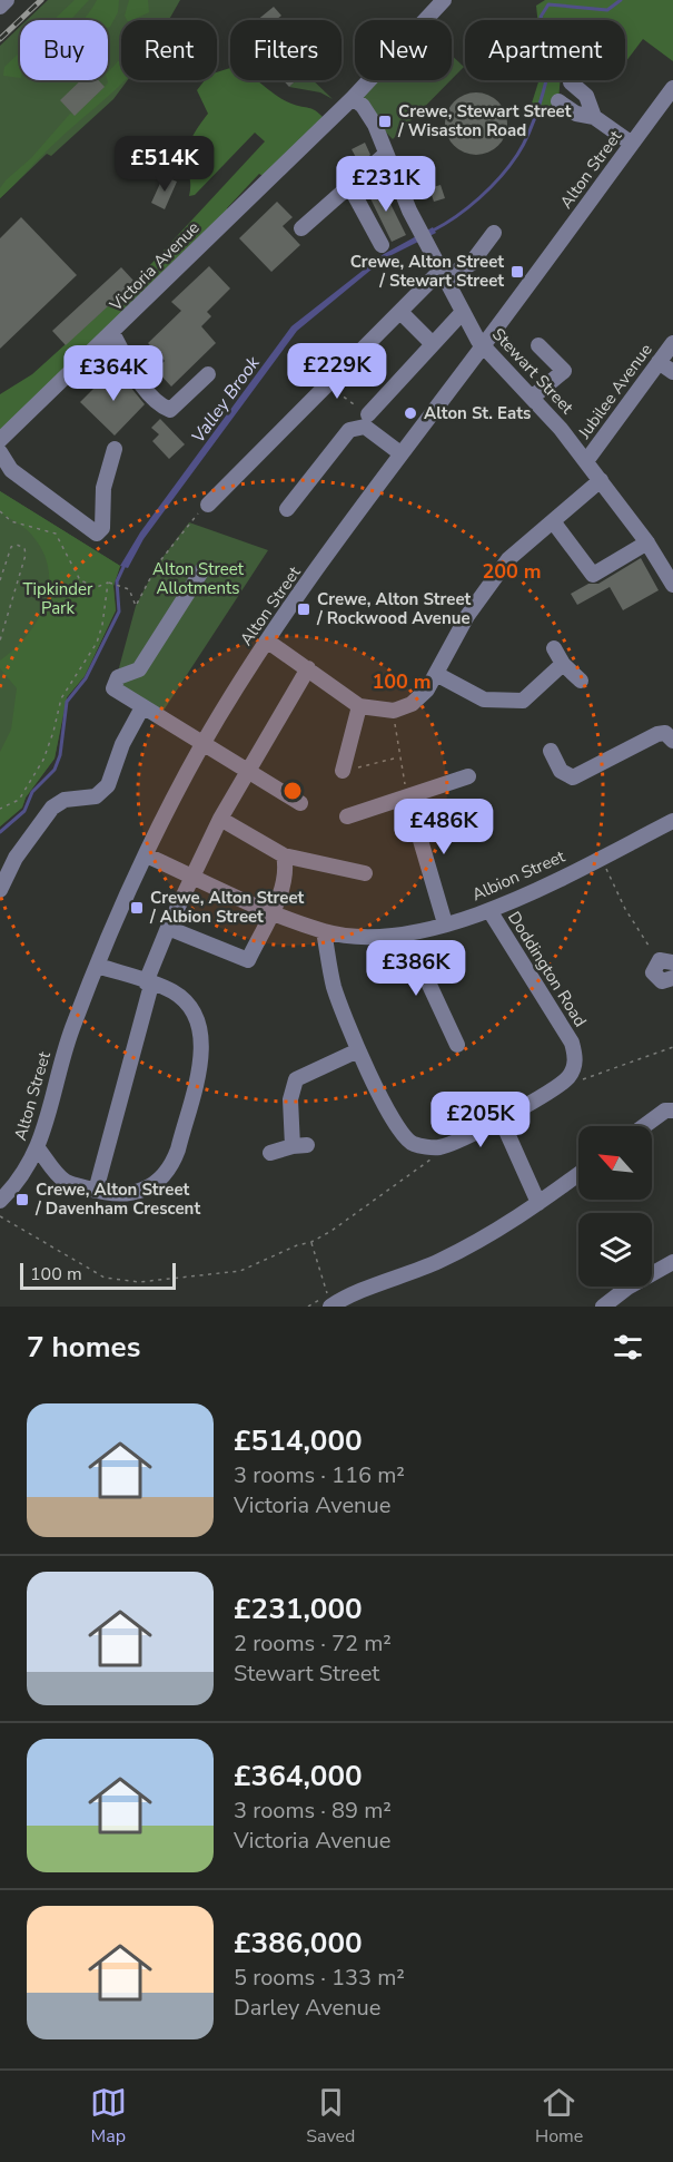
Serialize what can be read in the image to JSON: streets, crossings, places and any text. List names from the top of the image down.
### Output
{
  "streets": {
    "street": [
      "Alton Street",
      "Victoria Avenue",
      "Stewart Street",
      "Jubilee Avenue",
      "Albion Street",
      "Doddington Road"
    ]
  },
  "crossings": [
    ["Alton Street", "Stewart Street"],
    ["Alton Street", "Albion Street"],
    ["Victoria Avenue", "Stewart Street"],
    ["Stewart Street", "Jubilee Avenue"],
    ["Albion Street", "Doddington Road"]
  ],
  "water": ["Valley Brook"],
  "parks": ["Alton Street Allotments", "Tipkinder Park"],
  "places": {
    "transit": [
      "Crewe, Stewart Street / Wisaston Road",
      "Crewe, Alton Street / Stewart Street",
      "Crewe, Alton Street / Rockwood Avenue",
      "Crewe, Alton Street / Albion Street",
      "Crewe, Alton Street / Davenham Crescent"
    ],
    "other": ["Alton St. Eats"]
  },
  "scale_bar": "100 m",
  "north": "top left",
  "page": {
    "chip": [
      "Buy",
      "Rent",
      "Filters",
      "New",
      "Apartment"
    ],
    "price": [
      "£514K",
      "£231K",
      "£229K",
      "£364K",
      "£486K",
      "£386K",
      "£205K"
    ],
    "scale": "100 m",
    "heading": "7 homes",
    "list": [
      {
        "name": "£514,000",
        "note": "3 rooms · 116 m² · Victoria Avenue"
      },
      {
        "name": "£231,000",
        "note": "2 rooms · 72 m² · Stewart Street"
      },
      {
        "name": "£364,000",
        "note": "3 rooms · 89 m² · Victoria Avenue"
      },
      {
        "name": "£386,000",
        "note": "5 rooms · 133 m² · Darley Avenue"
      }
    ],
    "tabs": ["Map", "Saved", "Home"]
  },
  "rings": ["200 m", "100 m"]
}
